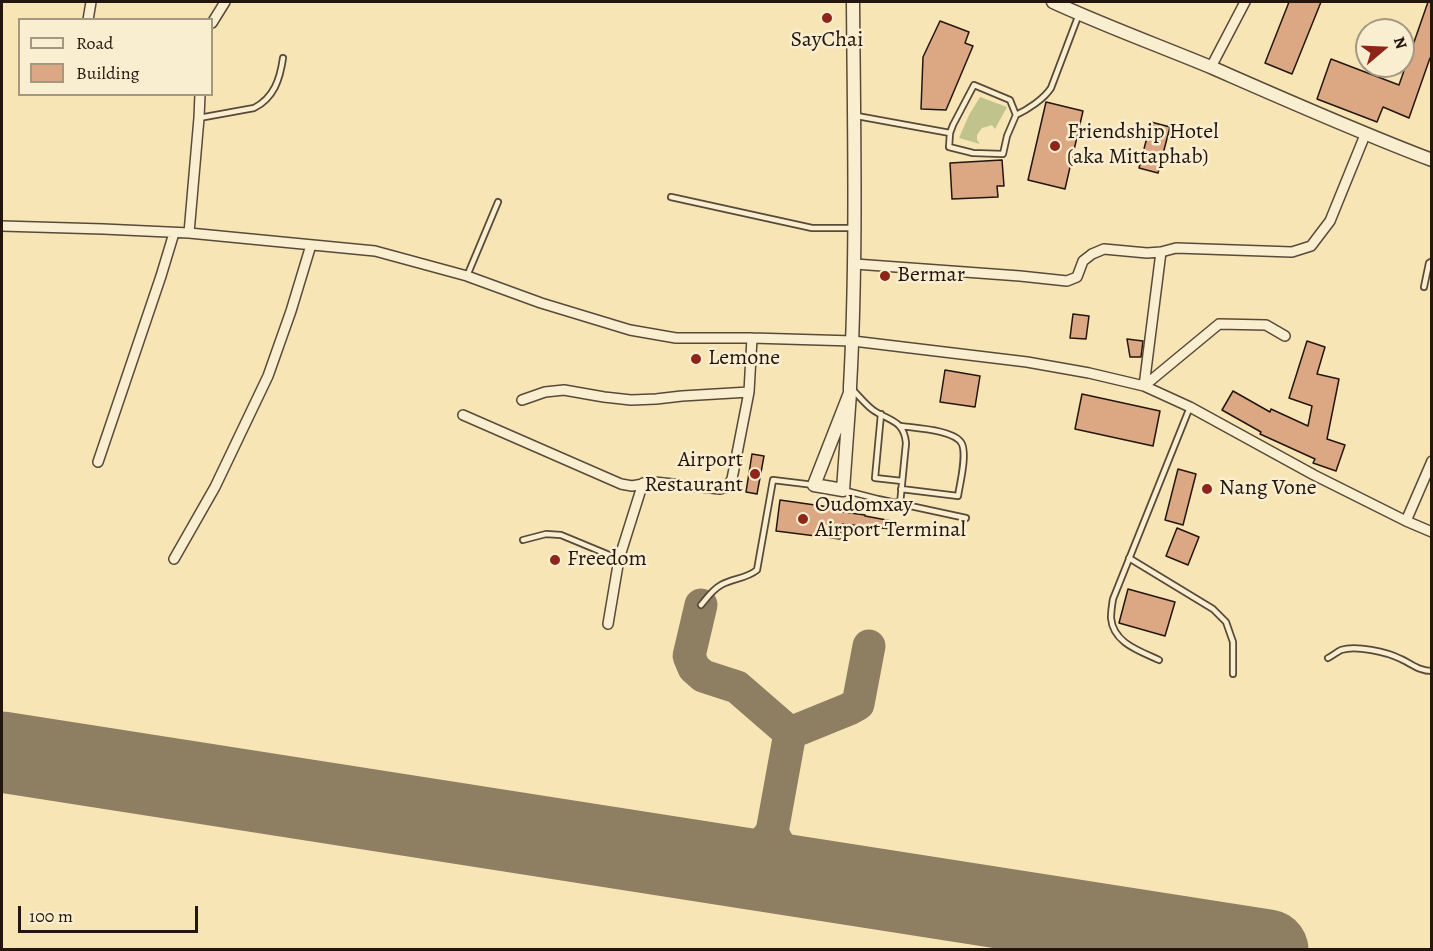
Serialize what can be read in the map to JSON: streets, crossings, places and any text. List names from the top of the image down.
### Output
{
  "places": [
    "SayChai",
    "Friendship Hotel (aka Mittaphab)",
    "Bermar",
    "Lemone",
    "Airport Restaurant",
    "Nang Vone",
    "Oudomxay Airport Terminal",
    "Freedom"
  ],
  "legend": ["Road", "Building"],
  "scale_bar": "100 m",
  "north": "right"
}
